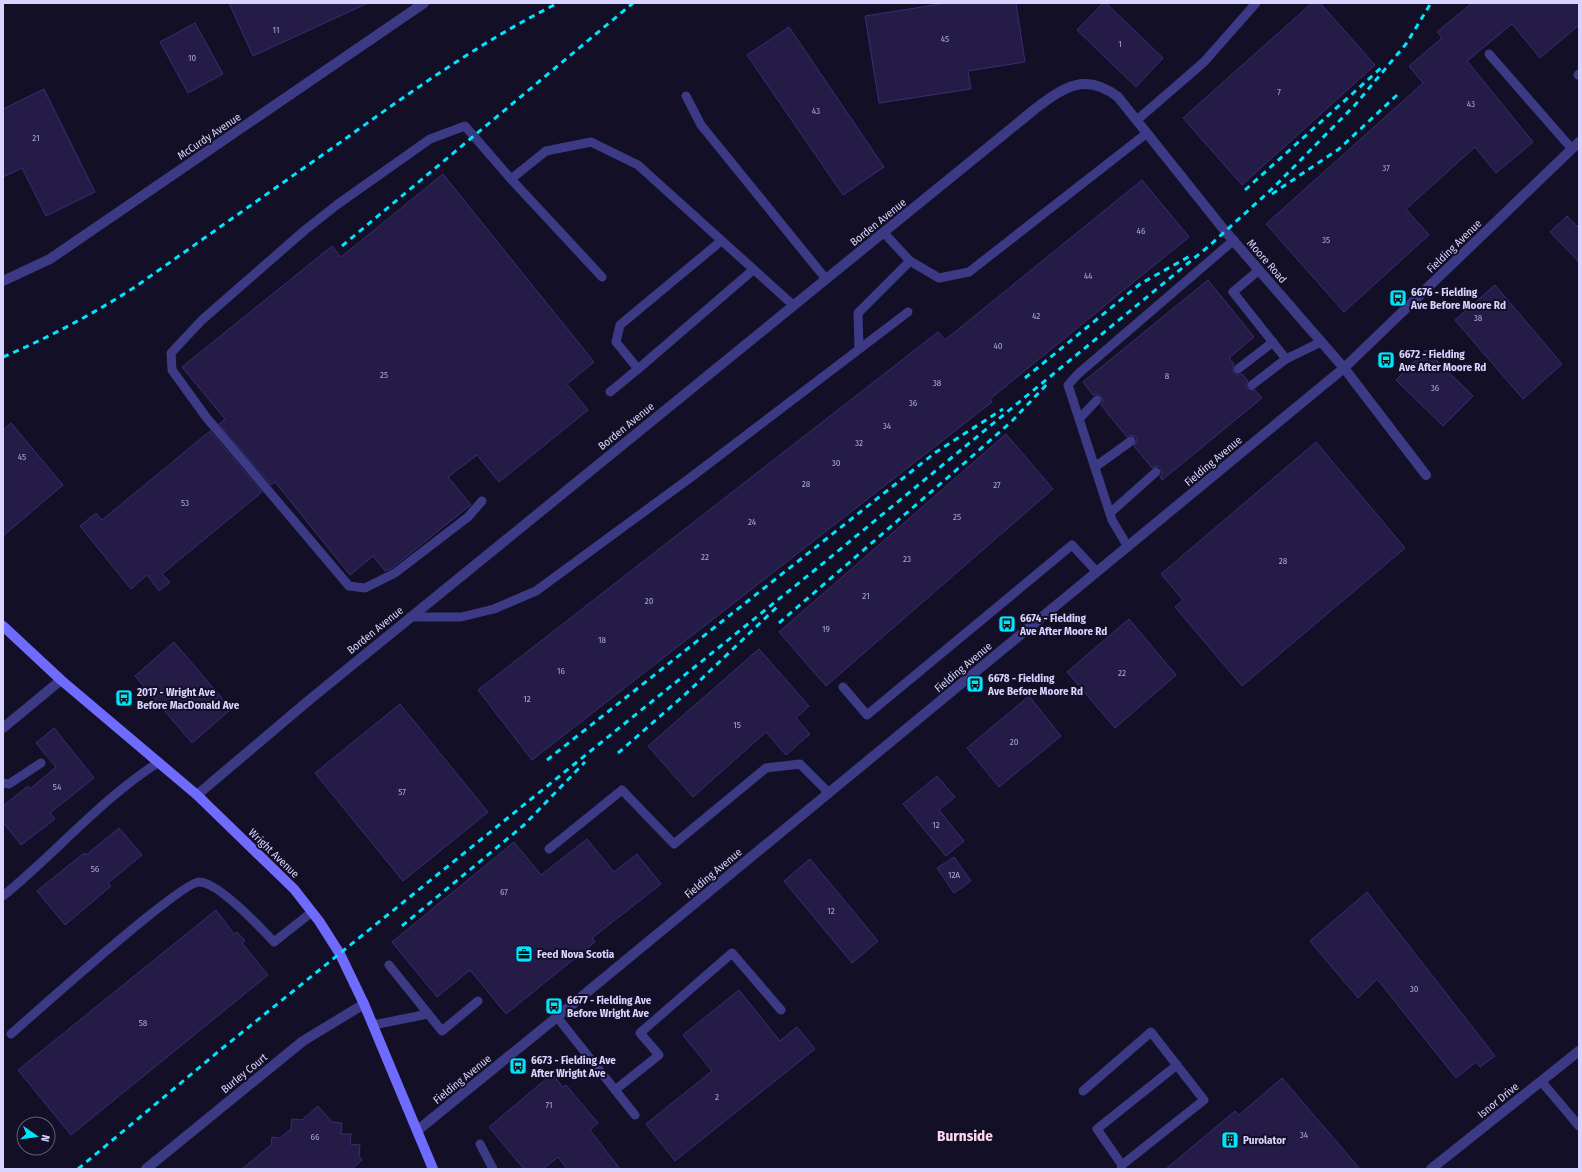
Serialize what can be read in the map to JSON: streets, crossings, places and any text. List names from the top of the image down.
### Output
{
  "streets": {
    "main road": ["Wright Avenue"],
    "street": [
      "McCurdy Avenue",
      "Borden Avenue",
      "Fielding Avenue",
      "Moore Road",
      "Burley Court",
      "Isnor Drive"
    ]
  },
  "crossings": [
    ["Borden Avenue", "Moore Road"],
    ["Borden Avenue", "Wright Avenue"],
    ["Fielding Avenue", "Moore Road"],
    ["Fielding Avenue", "Wright Avenue"],
    ["Wright Avenue", "Burley Court"]
  ],
  "districts": ["Burnside"],
  "places": {
    "bus stop": [
      "6676 - Fielding Ave Before Moore Rd",
      "6672 - Fielding Ave After Moore Rd",
      "6674 - Fielding Ave After Moore Rd",
      "6678 - Fielding Ave Before Moore Rd",
      "2017 - Wright Ave Before MacDonald Ave",
      "6677 - Fielding Ave Before Wright Ave",
      "6673 - Fielding Ave After Wright Ave"
    ],
    "office": ["Feed Nova Scotia"],
    "building": ["Purolator"]
  },
  "house_numbers": [
    "11",
    "45",
    "1",
    "10",
    "7",
    "43",
    "43",
    "21",
    "37",
    "46",
    "35",
    "44",
    "42",
    "38",
    "40",
    "25",
    "8",
    "38",
    "36",
    "36",
    "34",
    "32",
    "45",
    "30",
    "28",
    "27",
    "53",
    "25",
    "24",
    "22",
    "23",
    "28",
    "21",
    "20",
    "19",
    "18",
    "16",
    "22",
    "12",
    "15",
    "20",
    "54",
    "57",
    "12",
    "56",
    "12A",
    "67",
    "12",
    "30",
    "58",
    "2",
    "71",
    "34",
    "66"
  ],
  "north": "right"
}
